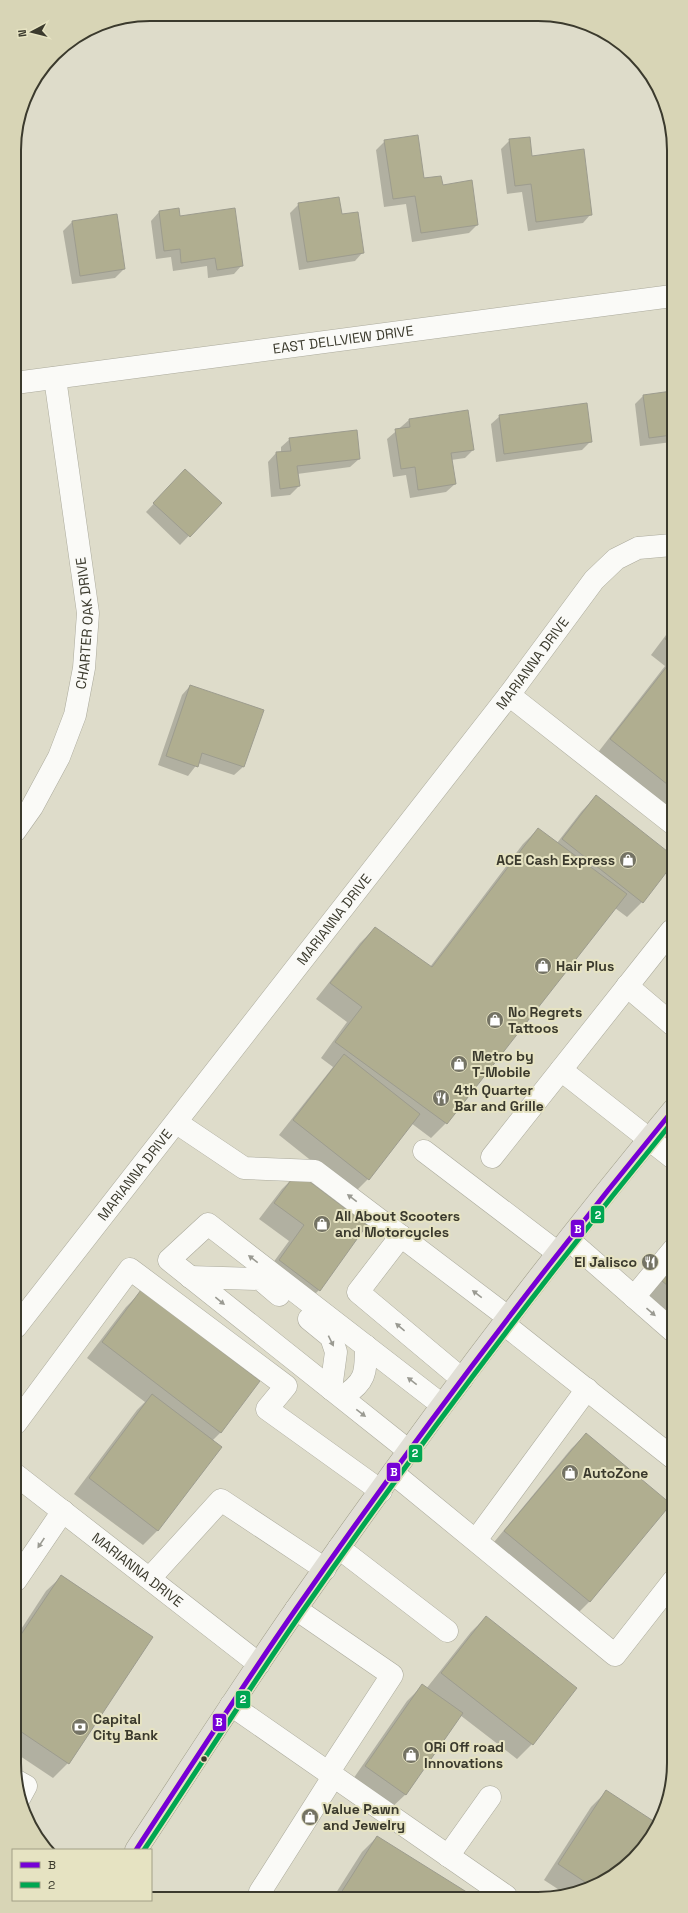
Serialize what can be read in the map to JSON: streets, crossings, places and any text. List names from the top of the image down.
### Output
{
  "streets": {
    "street": ["EAST DELLVIEW DRIVE", "CHARTER OAK DRIVE", "MARIANNA DRIVE"]
  },
  "crossings": [
    ["EAST DELLVIEW DRIVE", "CHARTER OAK DRIVE"]
  ],
  "places": {
    "shop": [
      "ACE Cash Express",
      "Hair Plus",
      "No Regrets Tattoos",
      "Metro by T-Mobile",
      "All About Scooters and Motorcycles",
      "AutoZone",
      "ORi Off road Innovations",
      "Value Pawn and Jewelry"
    ],
    "restaurant": ["4th Quarter Bar and Grille", "El Jalisco"],
    "bank": ["Capital City Bank"]
  },
  "lines": ["transit line B", "transit line 2"],
  "legend": ["B", "2"],
  "north": "left"
}
